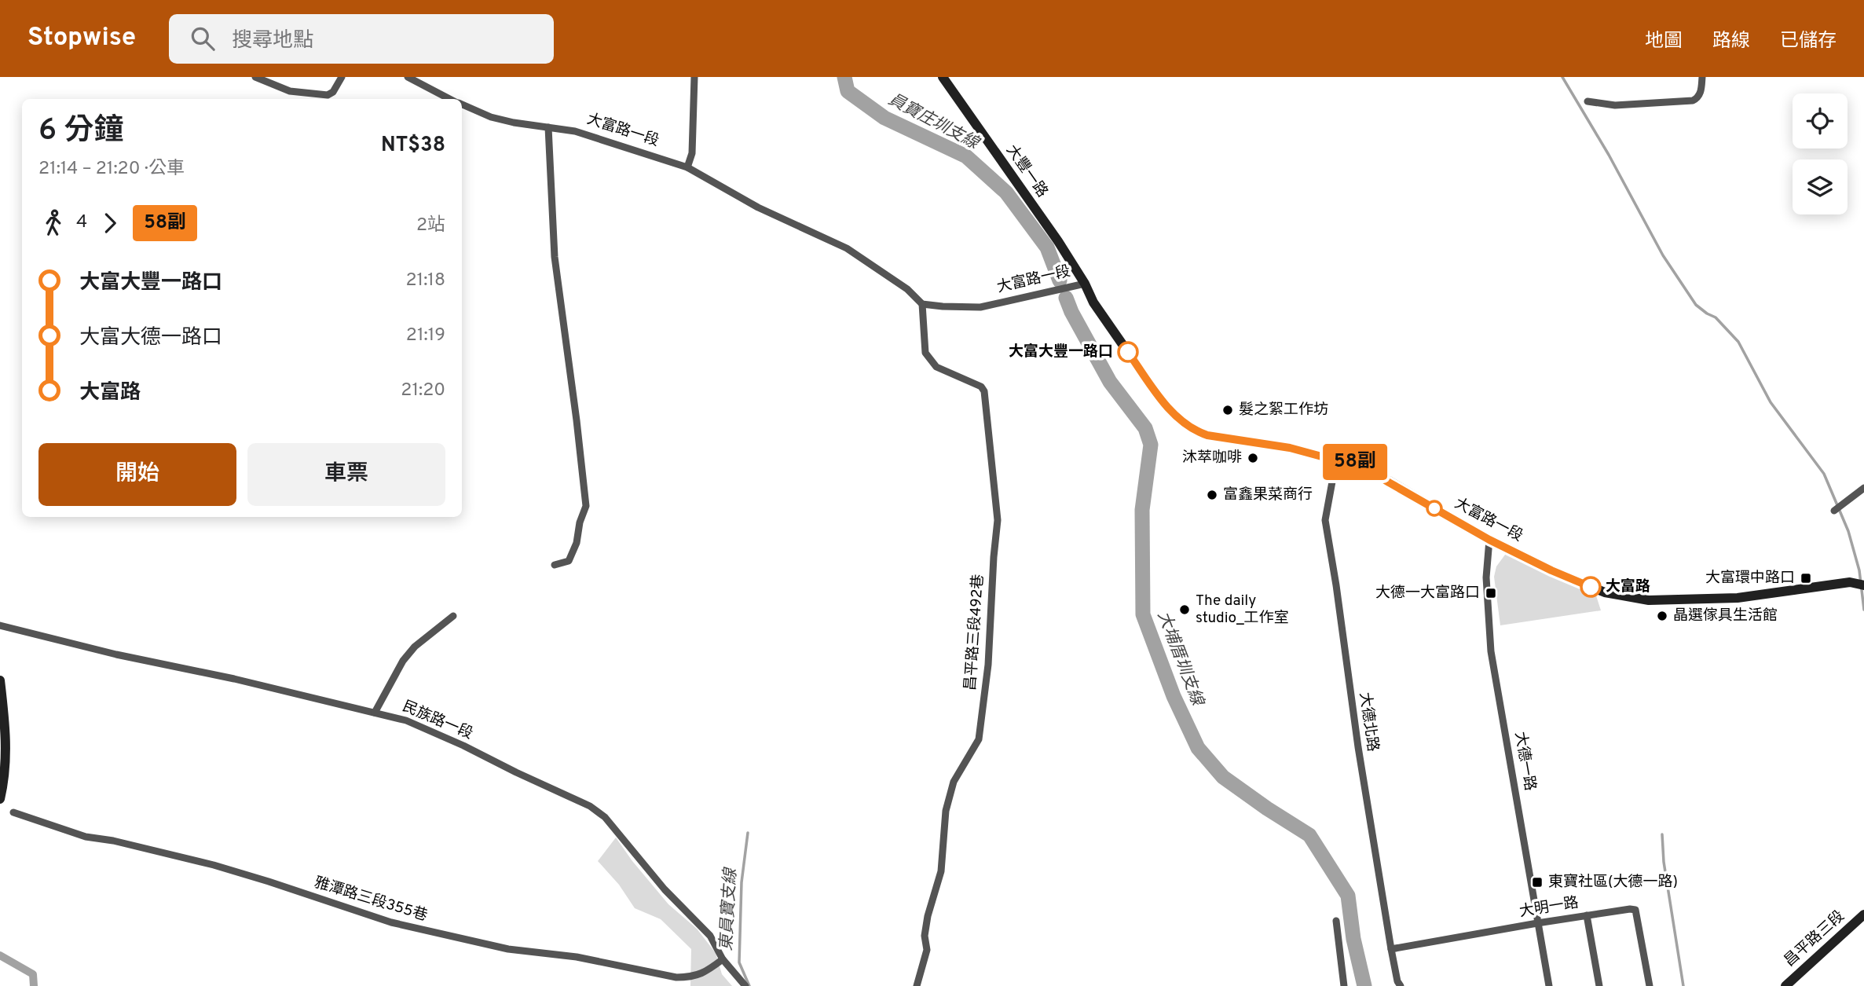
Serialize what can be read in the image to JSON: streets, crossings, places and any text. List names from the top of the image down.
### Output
{
  "streets": {
    "street": [
      "大富路一段",
      "大豐一路",
      "昌平路三段492巷",
      "民族路一段",
      "大德北路",
      "大德一路",
      "雅潭路三段355巷",
      "大明一路",
      "昌平路三段"
    ]
  },
  "crossings": [
    ["大富路一段", "大豐一路"],
    ["大富路一段", "昌平路三段492巷"],
    ["大富路一段", "大德北路"],
    ["大富路一段", "大德一路"],
    ["民族路一段", "雅潭路三段355巷"],
    ["大德北路", "大明一路"],
    ["大德一路", "大明一路"]
  ],
  "water": ["員寶庄圳支線", "大埔厝圳支線", "東員寶支線"],
  "places": {
    "other": [
      "大富大豐一路口",
      "髮之絮工作坊",
      "沐萃咖啡",
      "富鑫果菜商行",
      "大富路",
      "The daily studio_工作室",
      "晶選傢具生活館"
    ],
    "transit": ["大富環中路口", "大德一大富路口", "東寶社區(大德一路)"]
  },
  "lines": ["bus line 58副"],
  "page": {
    "header": "Stopwise",
    "search": "搜尋地點",
    "nav": ["地圖", "路線", "已儲存"],
    "on_map": "58副",
    "heading": ["6 分鐘", "21:14 – 21:20 · 公車", "NT$38"],
    "legs": ["4", "58副", "2站"],
    "list": [
      {
        "name": "大富大豐一路口",
        "value": "21:18"
      },
      {
        "name": "大富大德一路口",
        "value": "21:19"
      },
      {
        "name": "大富路",
        "value": "21:20"
      }
    ],
    "buttons": ["開始", "車票"]
  }
}
